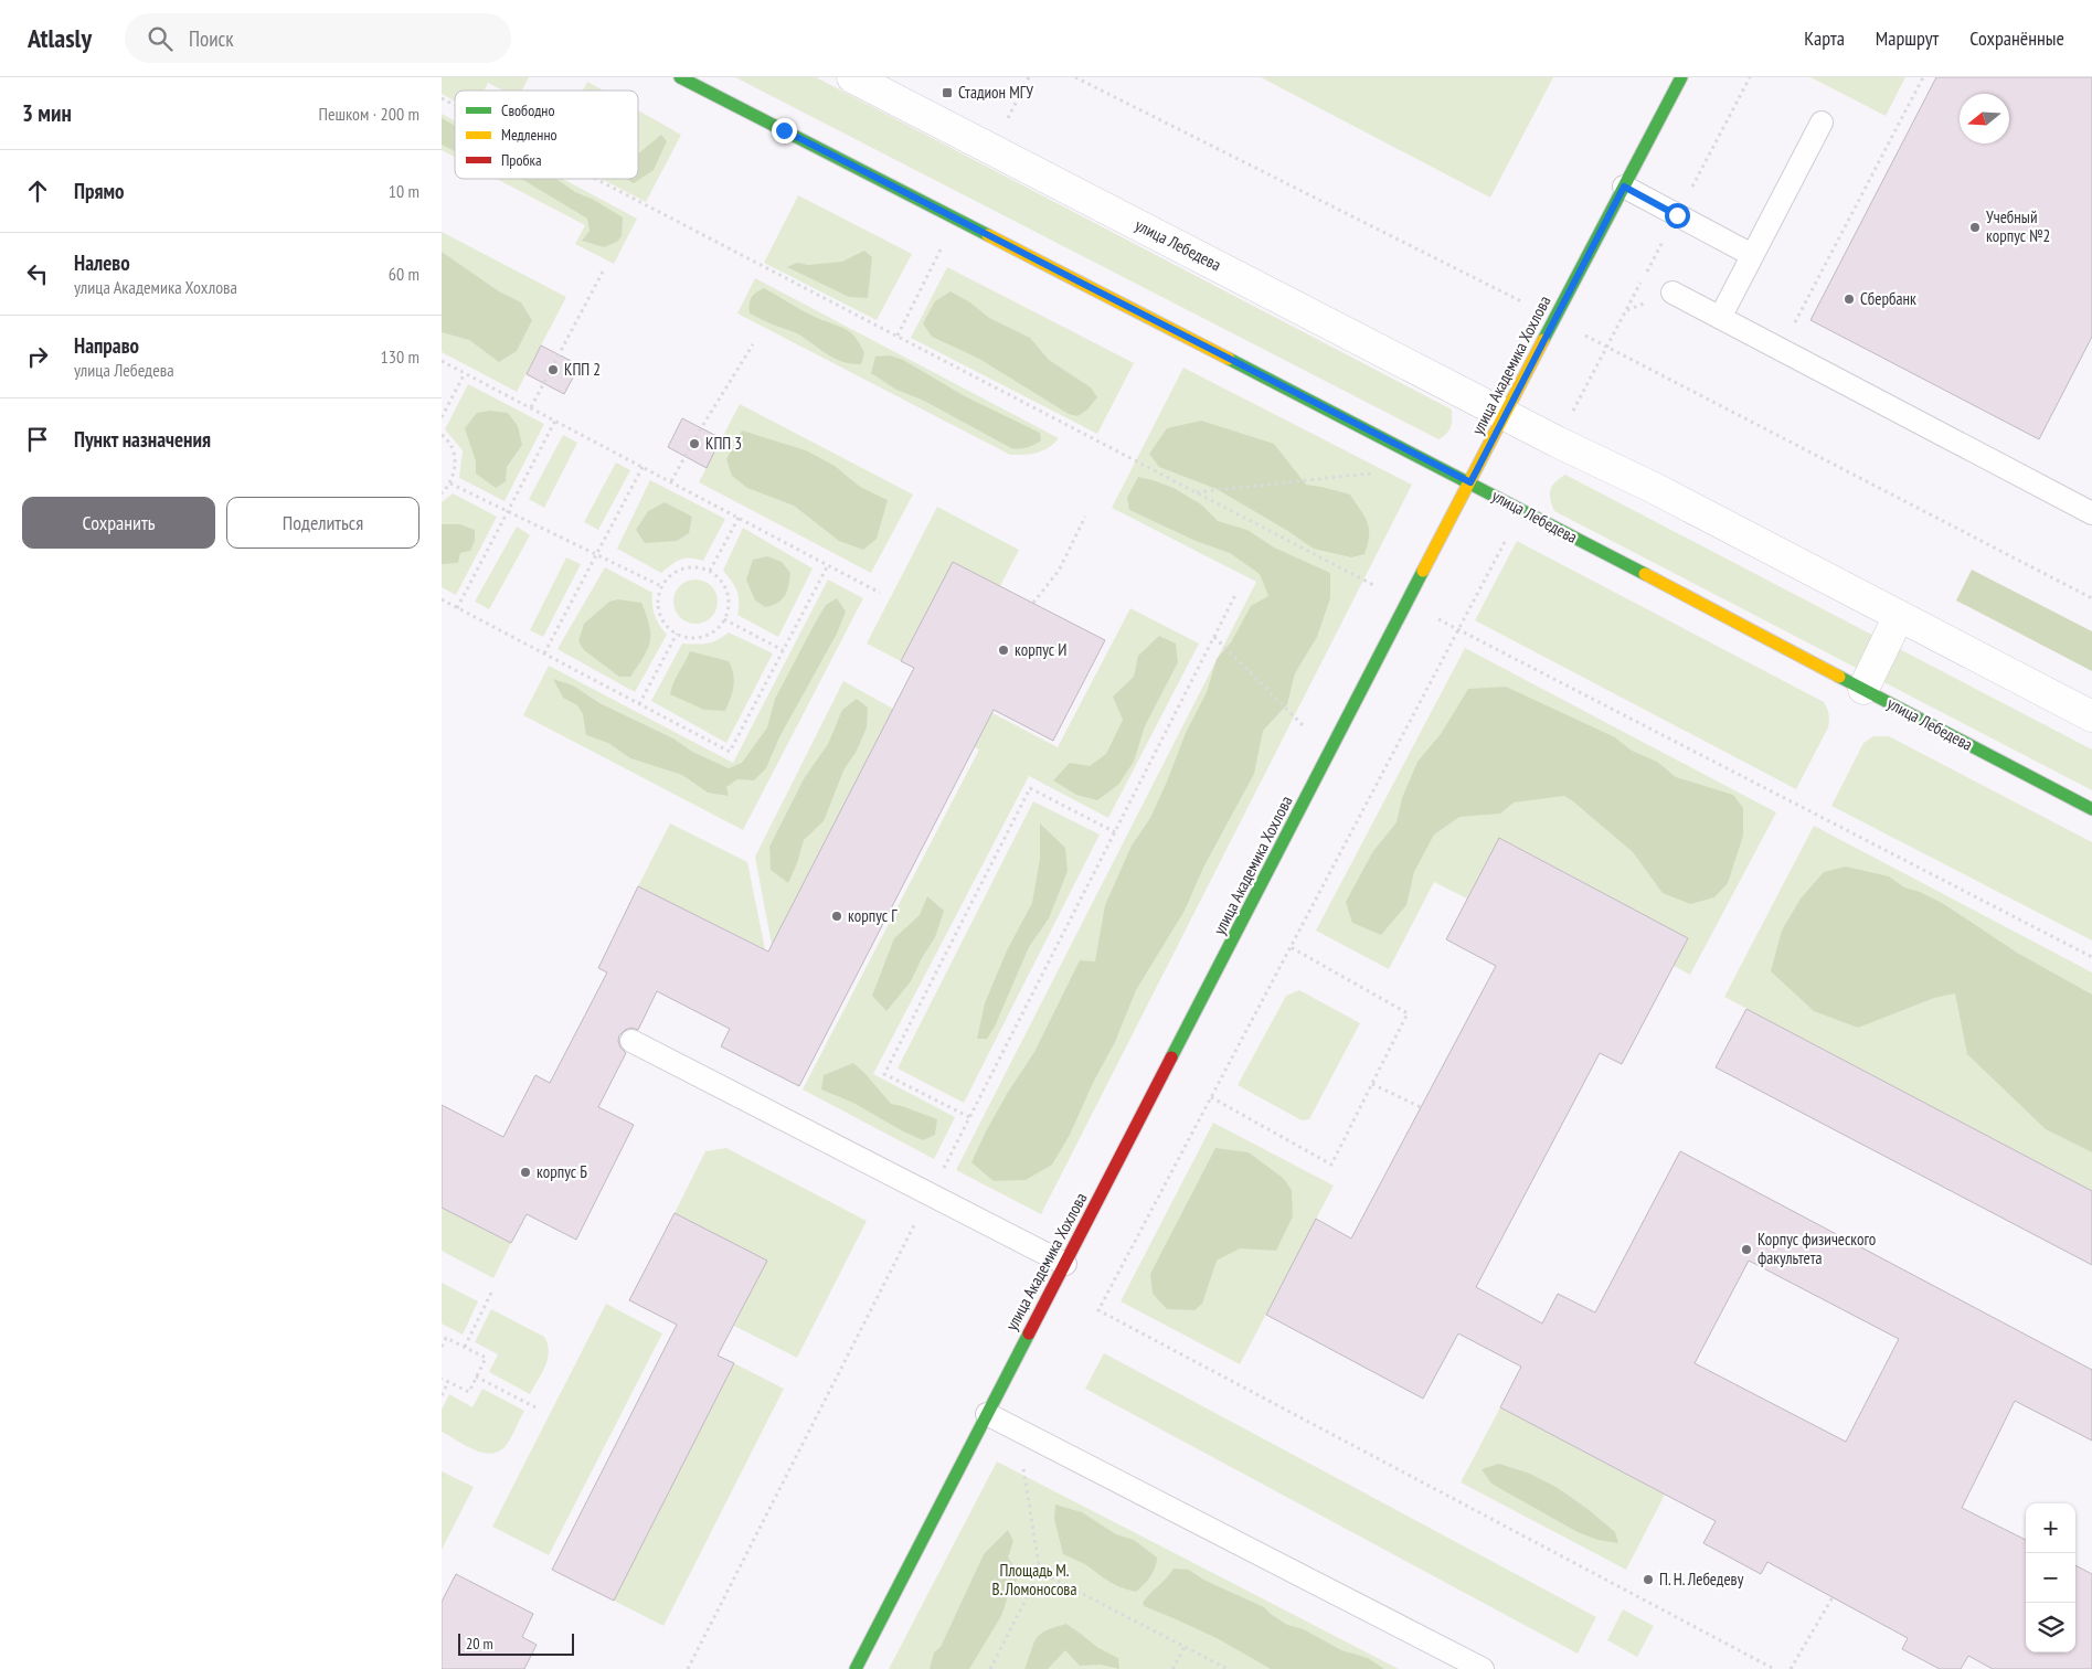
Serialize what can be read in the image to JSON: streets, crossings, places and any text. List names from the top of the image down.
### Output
{
  "streets": {
    "street": ["улица Лебедева", "улица Академика Хохлова"]
  },
  "crossings": [
    ["улица Лебедева", "улица Академика Хохлова"]
  ],
  "parks": ["Площадь М. В. Ломоносова"],
  "places": {
    "transit": ["Стадион МГУ"],
    "other": [
      "Учебный корпус №2",
      "Сбербанк",
      "КПП 2",
      "КПП 3",
      "корпус И",
      "корпус Г",
      "корпус Б",
      "Корпус физического факультета",
      "П. Н. Лебедеву"
    ]
  },
  "legend": ["Свободно", "Медленно", "Пробка"],
  "scale_bar": "20 m",
  "north": "left",
  "page": {
    "header": "Atlasly",
    "search": "Поиск",
    "nav": ["Карта", "Маршрут", "Сохранённые"],
    "heading": ["3 мин", "Пешком · 200 m"],
    "list": [
      ["Прямо", "10 m"],
      ["Налево", "улица Академика Хохлова", "60 m"],
      ["Направо", "улица Лебедева", "130 m"],
      "Пункт назначения"
    ],
    "buttons": ["Сохранить", "Поделиться"],
    "map_buttons": ["+", "−"],
    "scale": "20 m"
  }
}
